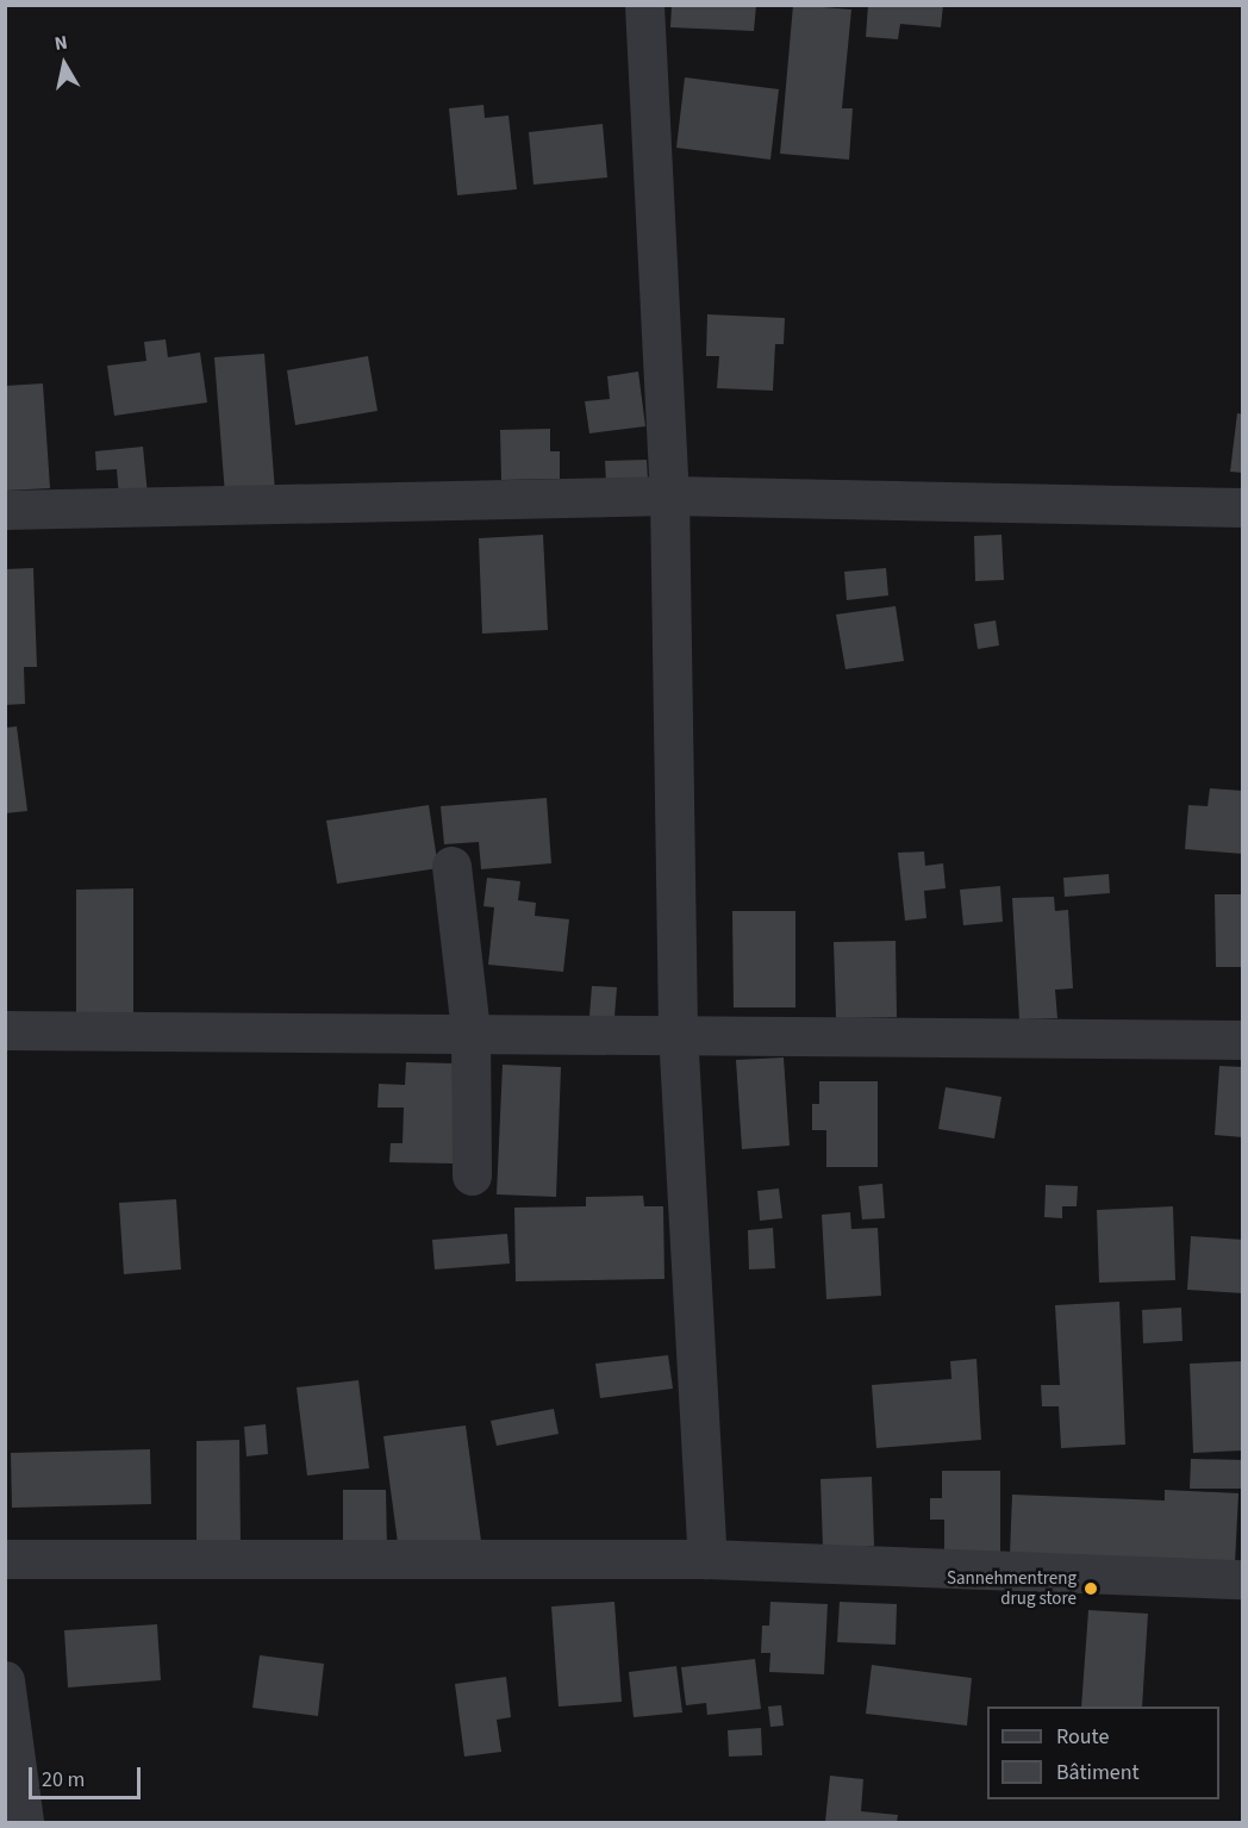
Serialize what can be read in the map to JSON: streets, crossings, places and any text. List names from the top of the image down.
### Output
{
  "places": ["Sannehmentreng drug store"],
  "legend": ["Route", "Bâtiment"],
  "scale_bar": "20 m",
  "north": "top"
}
